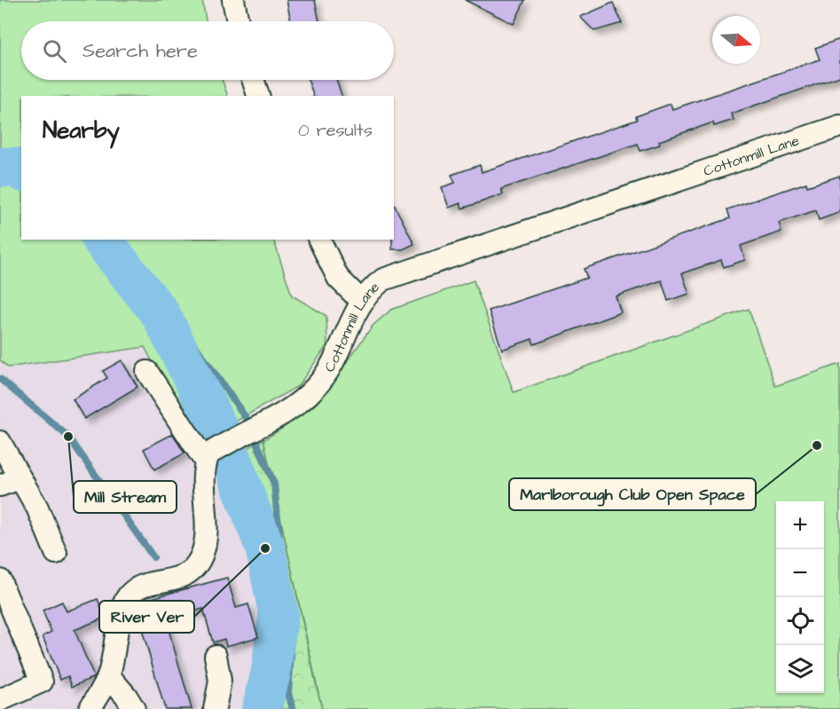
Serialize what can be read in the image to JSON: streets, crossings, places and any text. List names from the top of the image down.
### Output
{
  "streets": {
    "street": ["Cottonmill Lane"]
  },
  "places": ["Mill Stream", "Marlborough Club Open Space", "River Ver"],
  "north": "right",
  "page": {
    "search": "Search here",
    "heading": ["Nearby", "0 results"],
    "map_buttons": ["+", "−"]
  }
}
